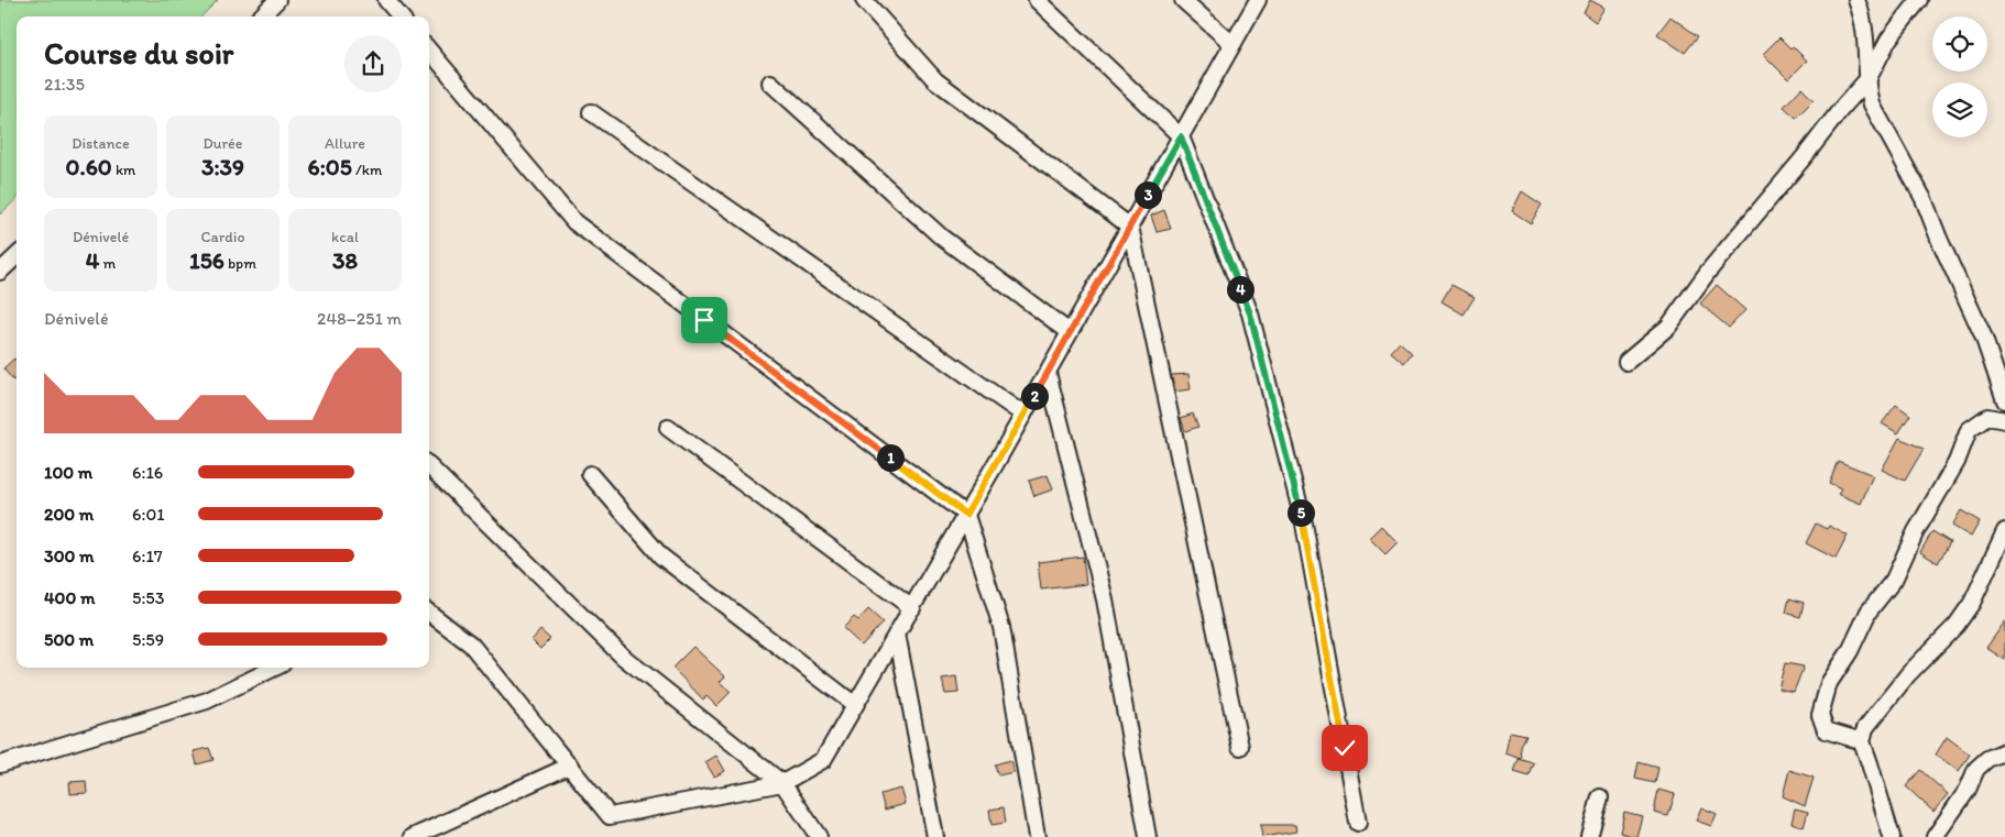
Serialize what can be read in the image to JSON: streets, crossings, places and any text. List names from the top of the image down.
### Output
{
  "page": {
    "heading": ["Course du soir", "21:35"],
    "stats": [
      ["Distance", "0.60 km"],
      ["Durée", "3:39"],
      ["Allure", "6:05 /km"],
      ["Dénivelé", "4 m"],
      ["Cardio", "156 bpm"],
      ["kcal", "38"]
    ],
    "pins": [
      "3",
      "4",
      "2",
      "1",
      "5"
    ],
    "chart": ["Dénivelé", "248–251 m"],
    "list": [
      {
        "name": "100 m",
        "note": "6:16"
      },
      {
        "name": "200 m",
        "note": "6:01"
      },
      {
        "name": "300 m",
        "note": "6:17"
      },
      {
        "name": "400 m",
        "note": "5:53"
      },
      {
        "name": "500 m",
        "note": "5:59"
      }
    ]
  }
}
